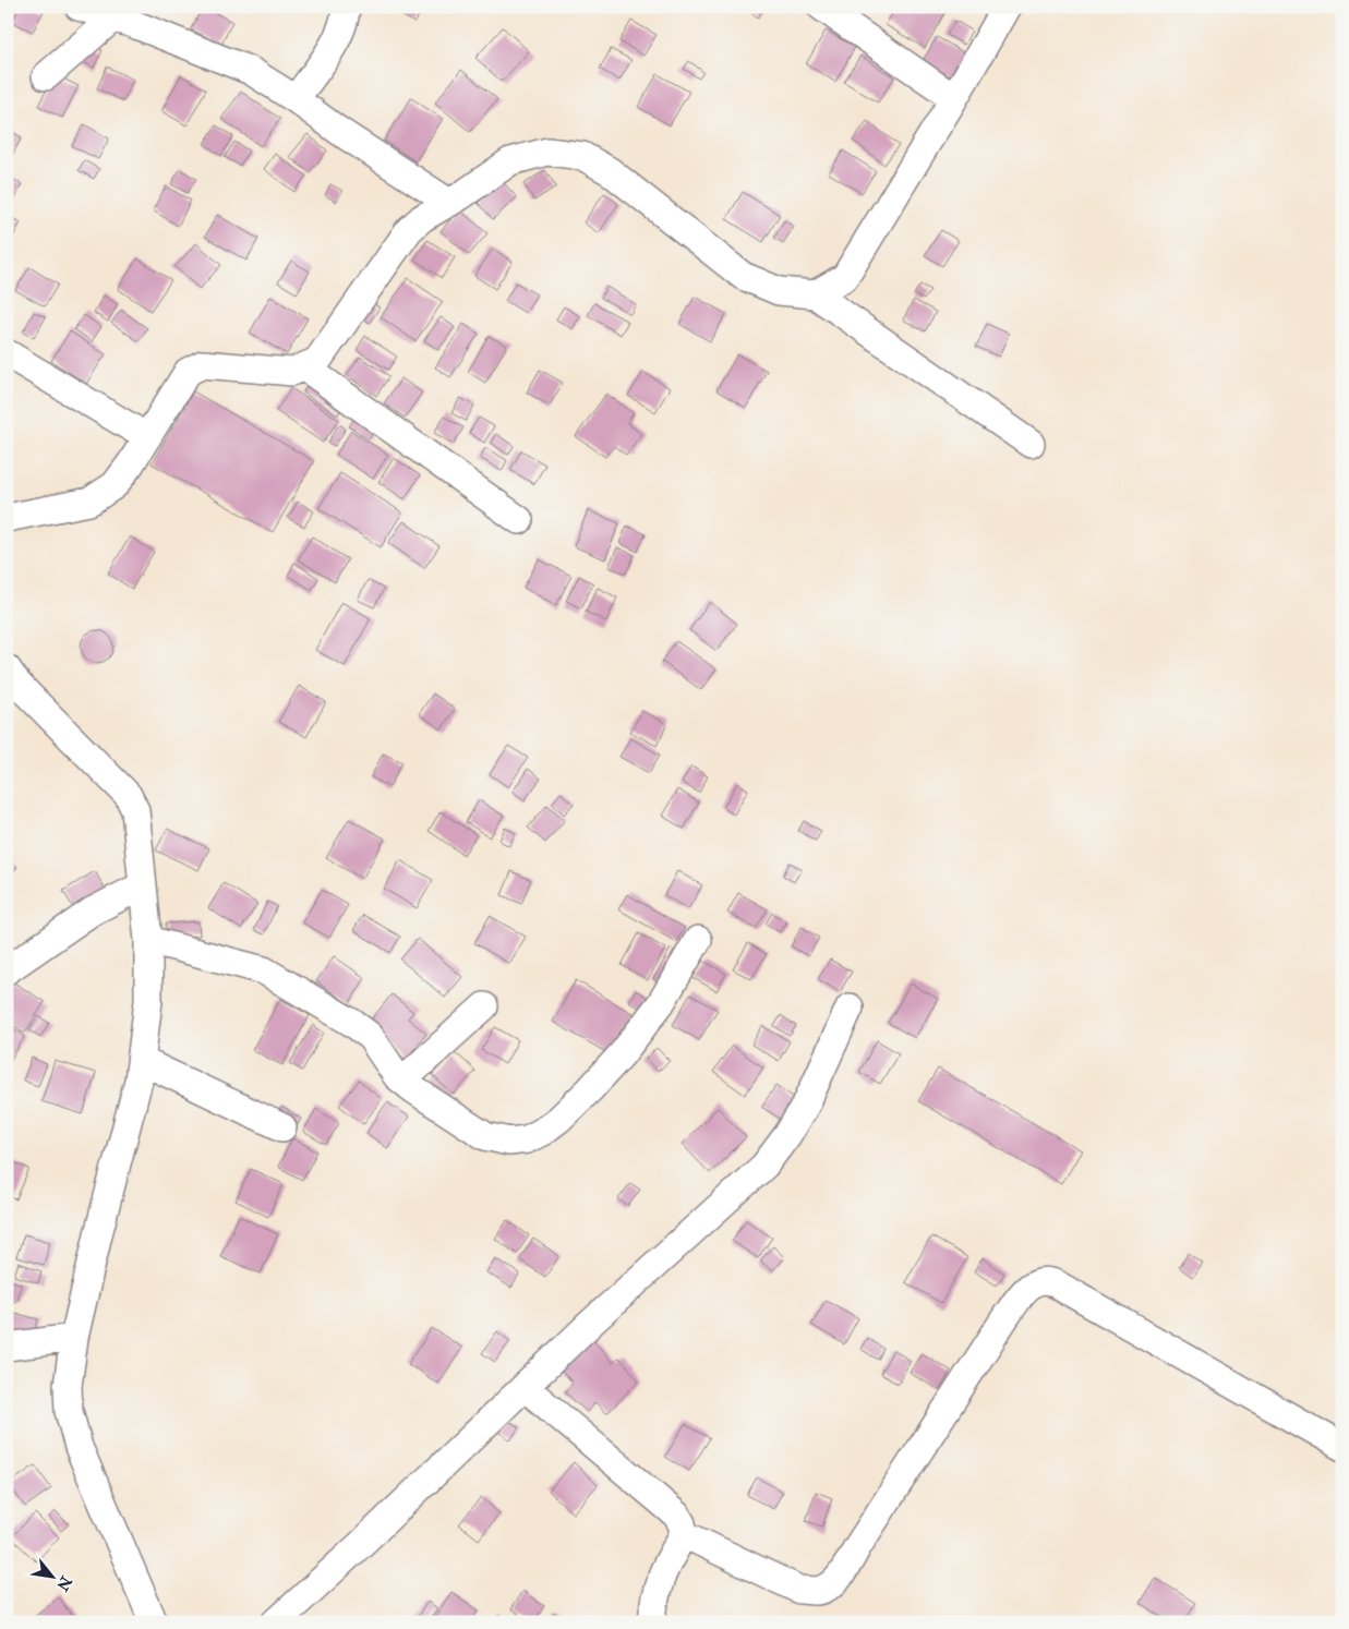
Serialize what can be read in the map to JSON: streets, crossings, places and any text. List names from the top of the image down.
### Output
{
  "north": "bottom right"
}
